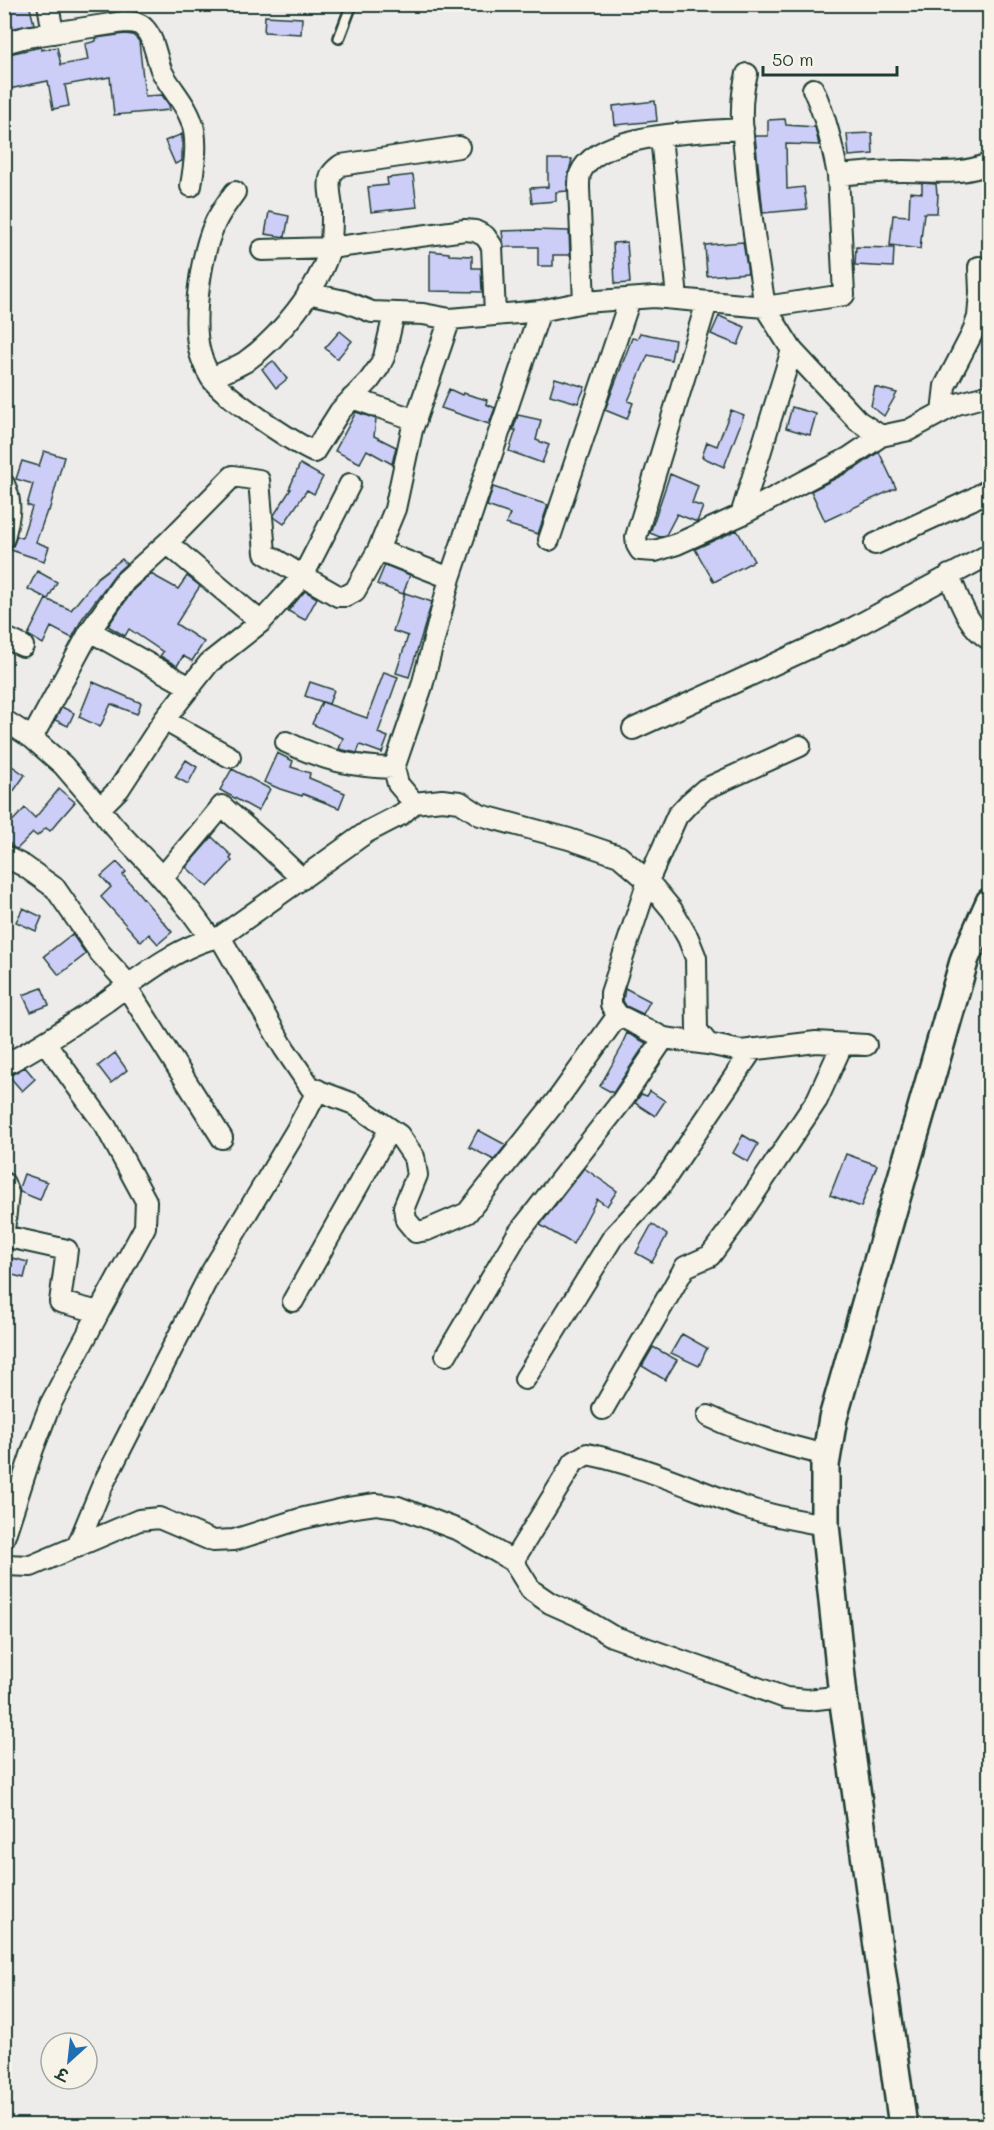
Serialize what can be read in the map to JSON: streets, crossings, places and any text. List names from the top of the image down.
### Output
{
  "scale_bar": "50 m",
  "north": "bottom left"
}
